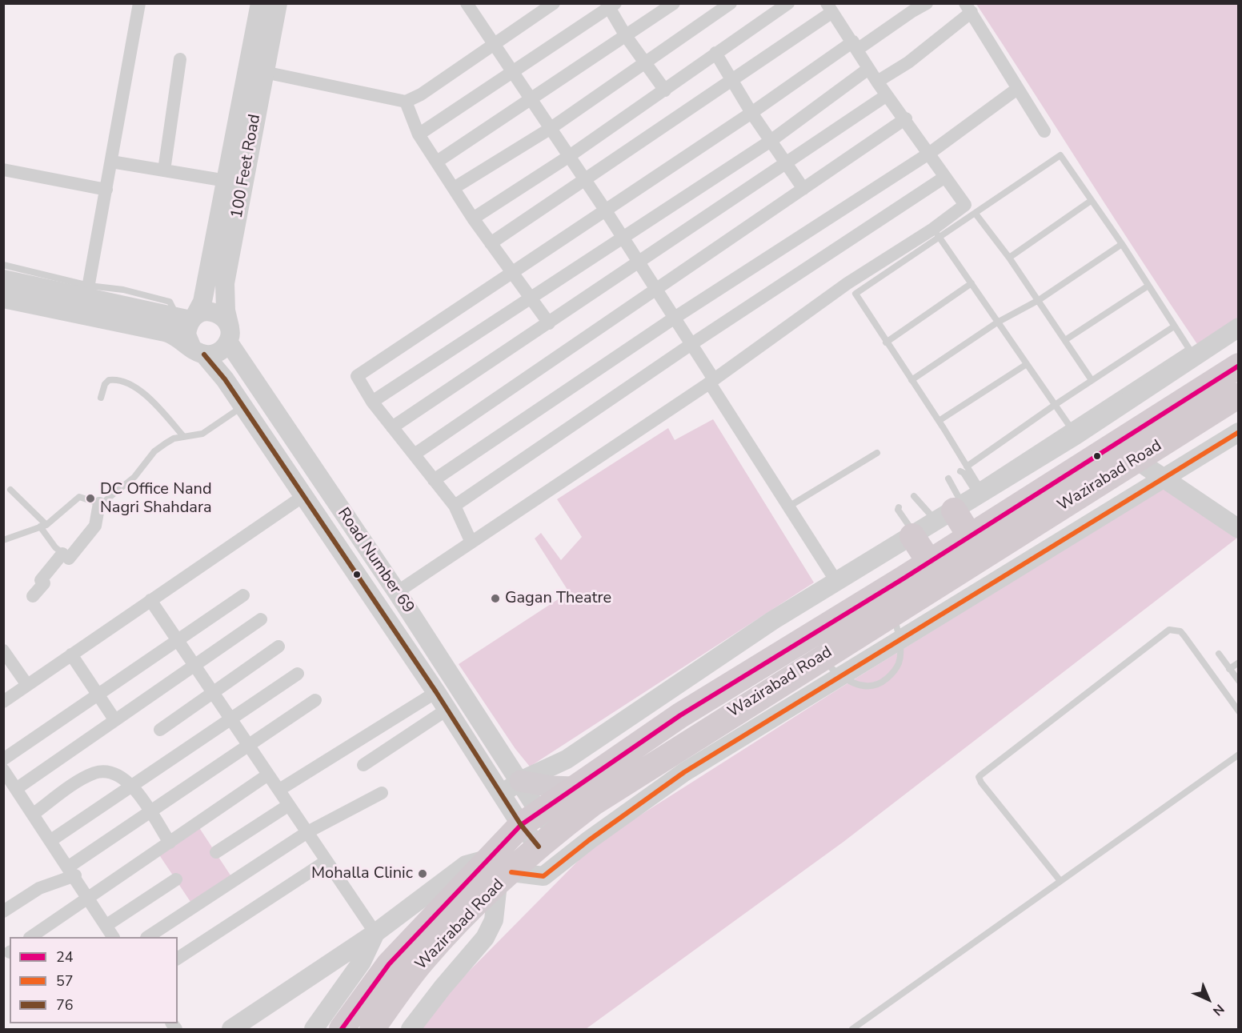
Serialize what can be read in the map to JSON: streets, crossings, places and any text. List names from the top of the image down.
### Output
{
  "streets": {
    "highway": ["Wazirabad Road"],
    "street": ["100 Feet Road", "Road Number 69"]
  },
  "crossings": [
    ["100 Feet Road", "Road Number 69"],
    ["Wazirabad Road", "Road Number 69"]
  ],
  "places": ["DC Office Nand Nagri Shahdara", "Gagan Theatre", "Mohalla Clinic"],
  "lines": ["transit line 76", "transit line 24", "transit line 57"],
  "legend": ["24", "57", "76"],
  "north": "bottom right"
}
